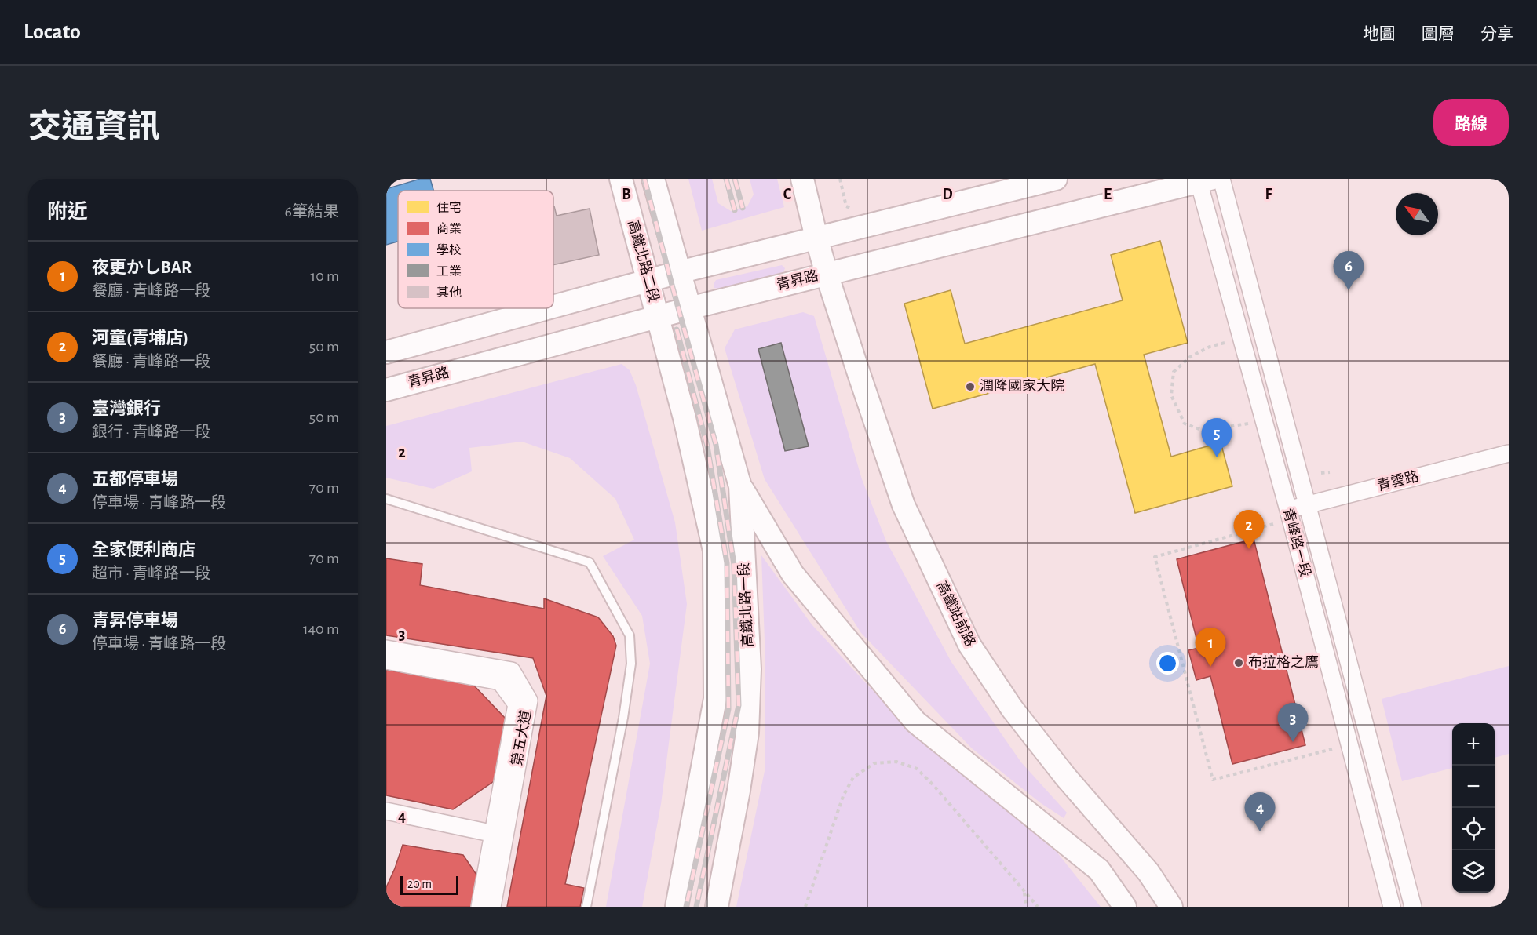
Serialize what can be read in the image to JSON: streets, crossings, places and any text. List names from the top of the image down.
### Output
{
  "streets": {
    "street": [
      "高鐵北路二段",
      "青昇路",
      "青雲路",
      "青峰路一段",
      "高鐵北路一段",
      "高鐵站前路",
      "第五大道"
    ]
  },
  "crossings": [
    ["高鐵北路二段", "青昇路"],
    ["青昇路", "青峰路一段"],
    ["青昇路", "高鐵北路一段"],
    ["青昇路", "高鐵站前路"],
    ["青雲路", "青峰路一段"]
  ],
  "places": ["潤隆國家大院", "布拉格之鷹"],
  "legend": [
    "住宅",
    "商業",
    "學校",
    "工業",
    "其他"
  ],
  "scale_bar": "20 m",
  "north": "top left",
  "page": {
    "header": "Locato",
    "nav": ["地圖", "圖層", "分享"],
    "title": "交通資訊",
    "buttons": "路線",
    "heading": ["附近", "6筆結果"],
    "list": [
      {
        "mark": "1",
        "name": "夜更かしBAR",
        "note": "餐廳 · 青峰路一段",
        "value": "10 m"
      },
      {
        "mark": "2",
        "name": "河童(青埔店)",
        "note": "餐廳 · 青峰路一段",
        "value": "50 m"
      },
      {
        "mark": "3",
        "name": "臺灣銀行",
        "note": "銀行 · 青峰路一段",
        "value": "50 m"
      },
      {
        "mark": "4",
        "name": "五都停車場",
        "note": "停車場 · 青峰路一段",
        "value": "70 m"
      },
      {
        "mark": "5",
        "name": "全家便利商店",
        "note": "超市 · 青峰路一段",
        "value": "70 m"
      },
      {
        "mark": "6",
        "name": "青昇停車場",
        "note": "停車場 · 青峰路一段",
        "value": "140 m"
      }
    ],
    "pins": [
      "6",
      "5",
      "2",
      "1",
      "3",
      "4"
    ],
    "map_buttons": ["+", "−"],
    "scale": "20 m"
  },
  "grid": {
    "columns": [
      "B",
      "C",
      "D",
      "E",
      "F"
    ],
    "rows": ["2", "3", "4"]
  }
}
